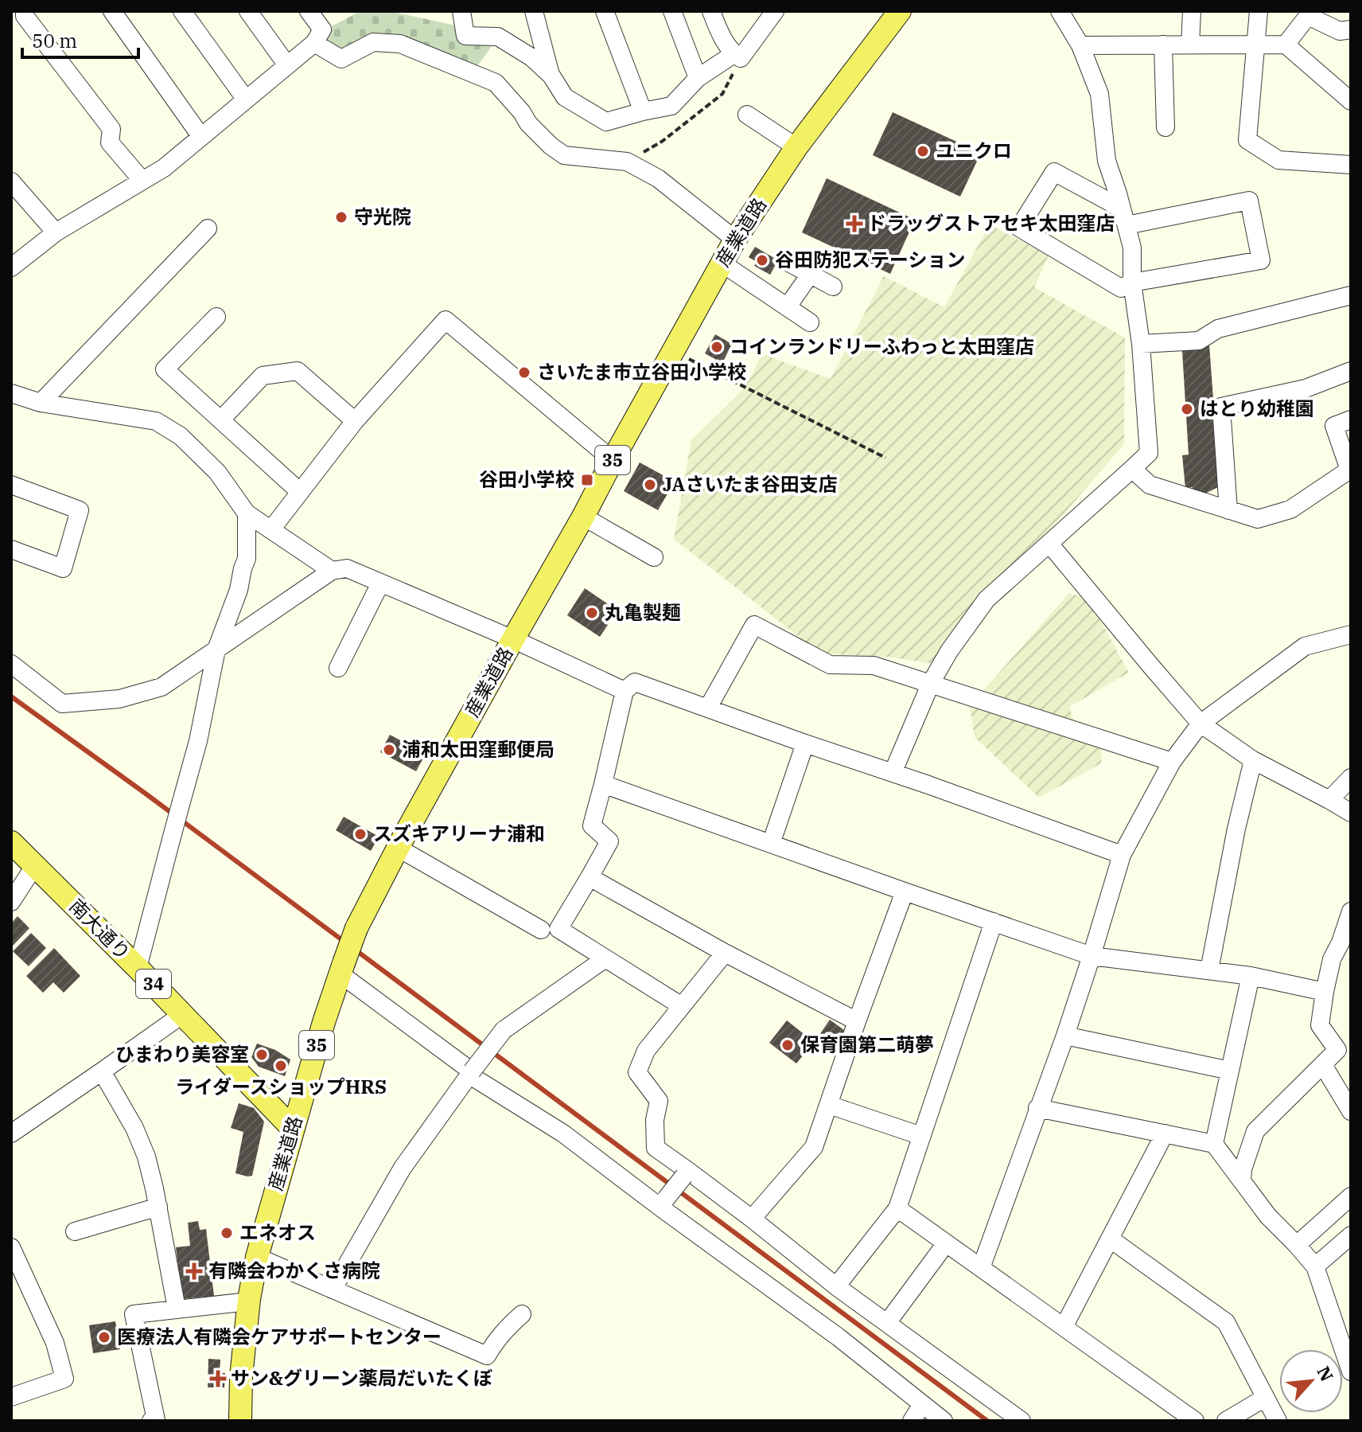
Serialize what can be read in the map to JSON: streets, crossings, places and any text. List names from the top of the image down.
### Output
{
  "streets": {
    "main road": [
      "産業道路",
      "35",
      "南大通り",
      "34"
    ]
  },
  "crossings": [
    ["産業道路", "南大通り"]
  ],
  "places": {
    "other": [
      "ユニクロ",
      "守光院",
      "谷田防犯ステーション",
      "コインランドリーふわっと太田窪店",
      "さいたま市立谷田小学校",
      "はとり幼稚園",
      "JAさいたま谷田支店",
      "丸亀製麺",
      "浦和太田窪郵便局",
      "スズキアリーナ浦和",
      "保育園第二萌夢",
      "ひまわり美容室",
      "ライダースショップHRS",
      "エネオス",
      "医療法人有隣会ケアサポートセンター"
    ],
    "health": ["ドラッグストアセキ太田窪店", "有隣会わかくさ病院", "サン&グリーン薬局だいたくぼ"],
    "transit": ["谷田小学校"]
  },
  "scale_bar": "50 m",
  "north": "top right"
}
